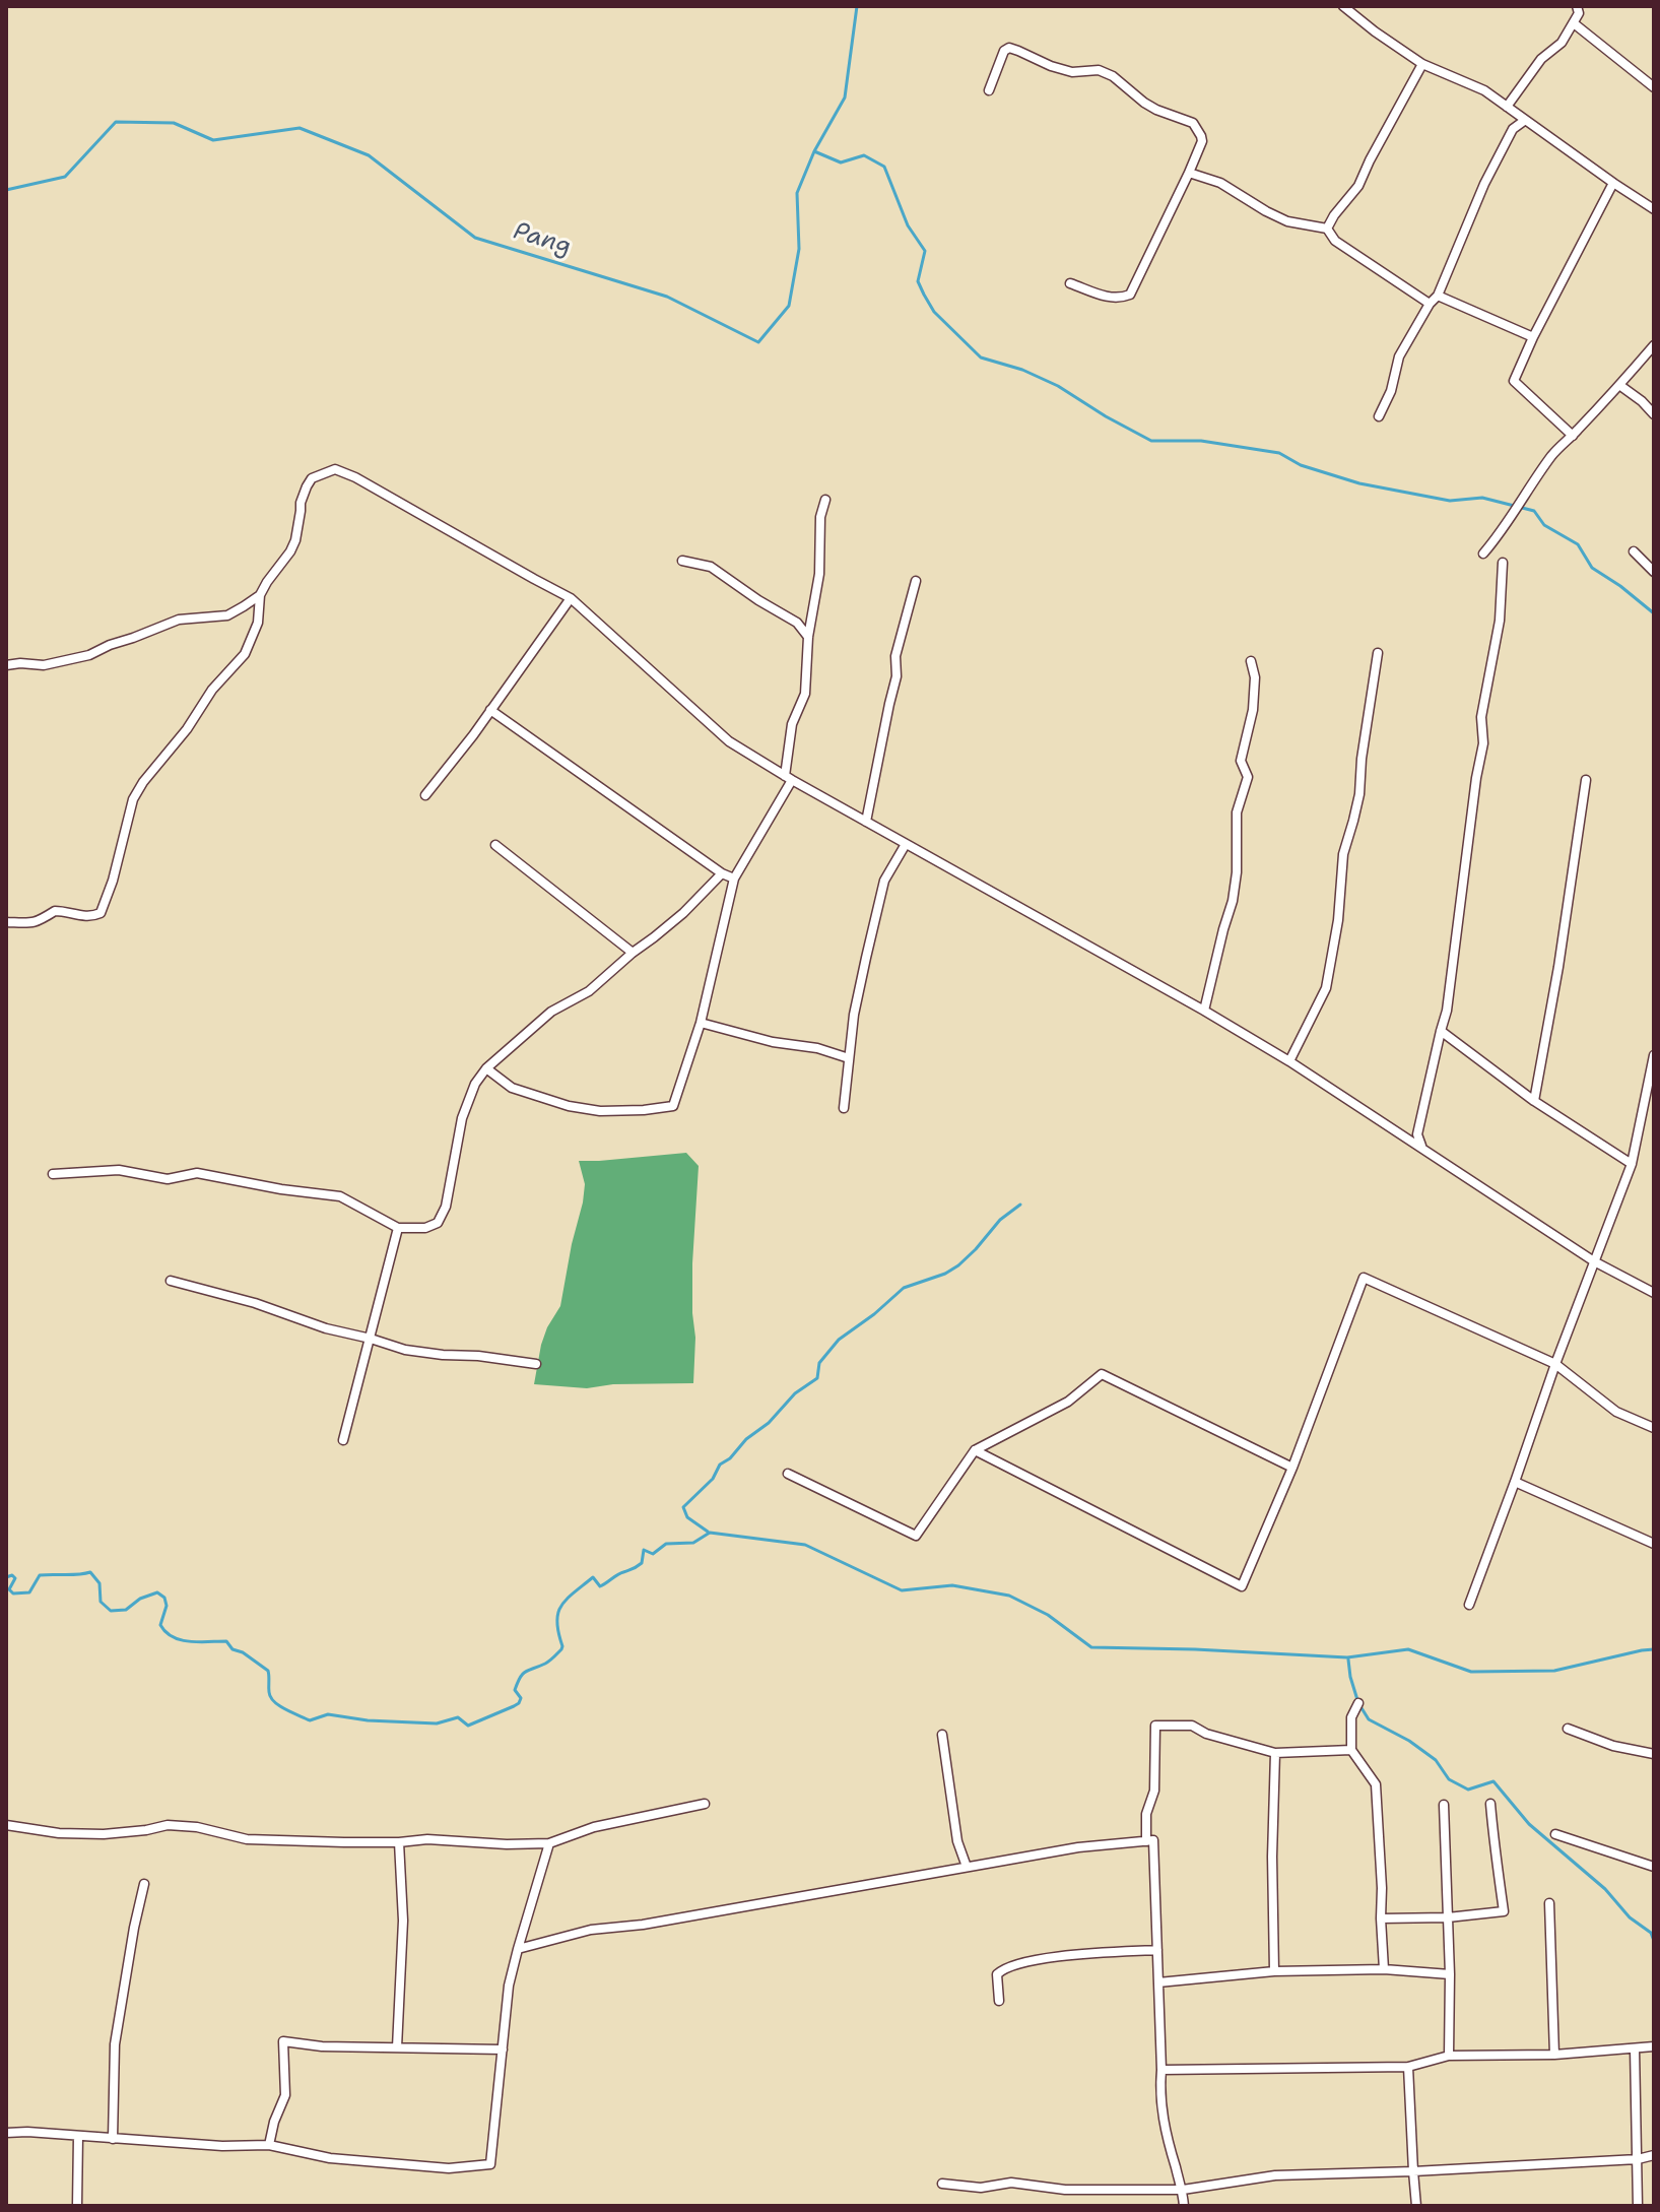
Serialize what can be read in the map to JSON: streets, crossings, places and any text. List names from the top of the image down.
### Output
{
  "water": ["Pang"]
}
